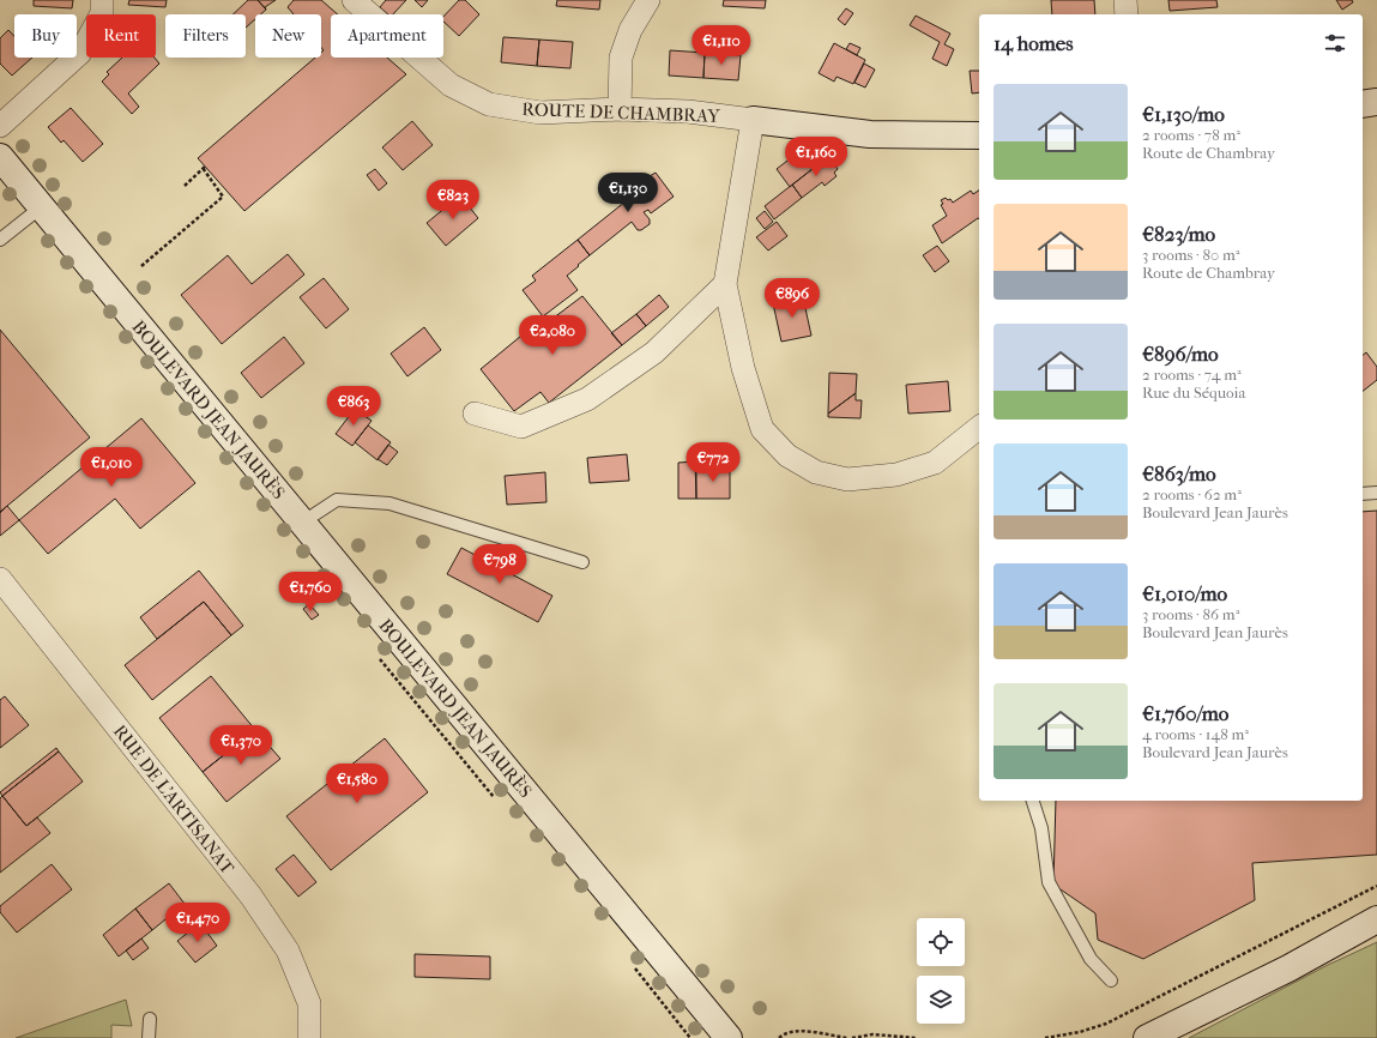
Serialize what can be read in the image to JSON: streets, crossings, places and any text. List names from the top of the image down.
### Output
{
  "streets": {
    "main road": ["ROUTE DE CHAMBRAY", "BOULEVARD JEAN JAURÈS"],
    "street": ["RUE DE L'ARTISANAT"]
  },
  "page": {
    "chip": [
      "Buy",
      "Rent",
      "Filters",
      "New",
      "Apartment"
    ],
    "heading": "14 homes",
    "price": [
      "€1,110",
      "€1,160",
      "€1,130",
      "€823",
      "€896",
      "€2,080",
      "€863",
      "€772",
      "€1,010",
      "€798",
      "€1,760",
      "€1,370",
      "€1,580",
      "€1,470"
    ],
    "list": [
      {
        "name": "€1,130/mo",
        "note": "2 rooms · 78 m² · Route de Chambray"
      },
      {
        "name": "€823/mo",
        "note": "3 rooms · 80 m² · Route de Chambray"
      },
      {
        "name": "€896/mo",
        "note": "2 rooms · 74 m² · Rue du Séquoia"
      },
      {
        "name": "€863/mo",
        "note": "2 rooms · 62 m² · Boulevard Jean Jaurès"
      },
      {
        "name": "€1,010/mo",
        "note": "3 rooms · 86 m² · Boulevard Jean Jaurès"
      },
      {
        "name": "€1,760/mo",
        "note": "4 rooms · 148 m² · Boulevard Jean Jaurès"
      }
    ]
  }
}
